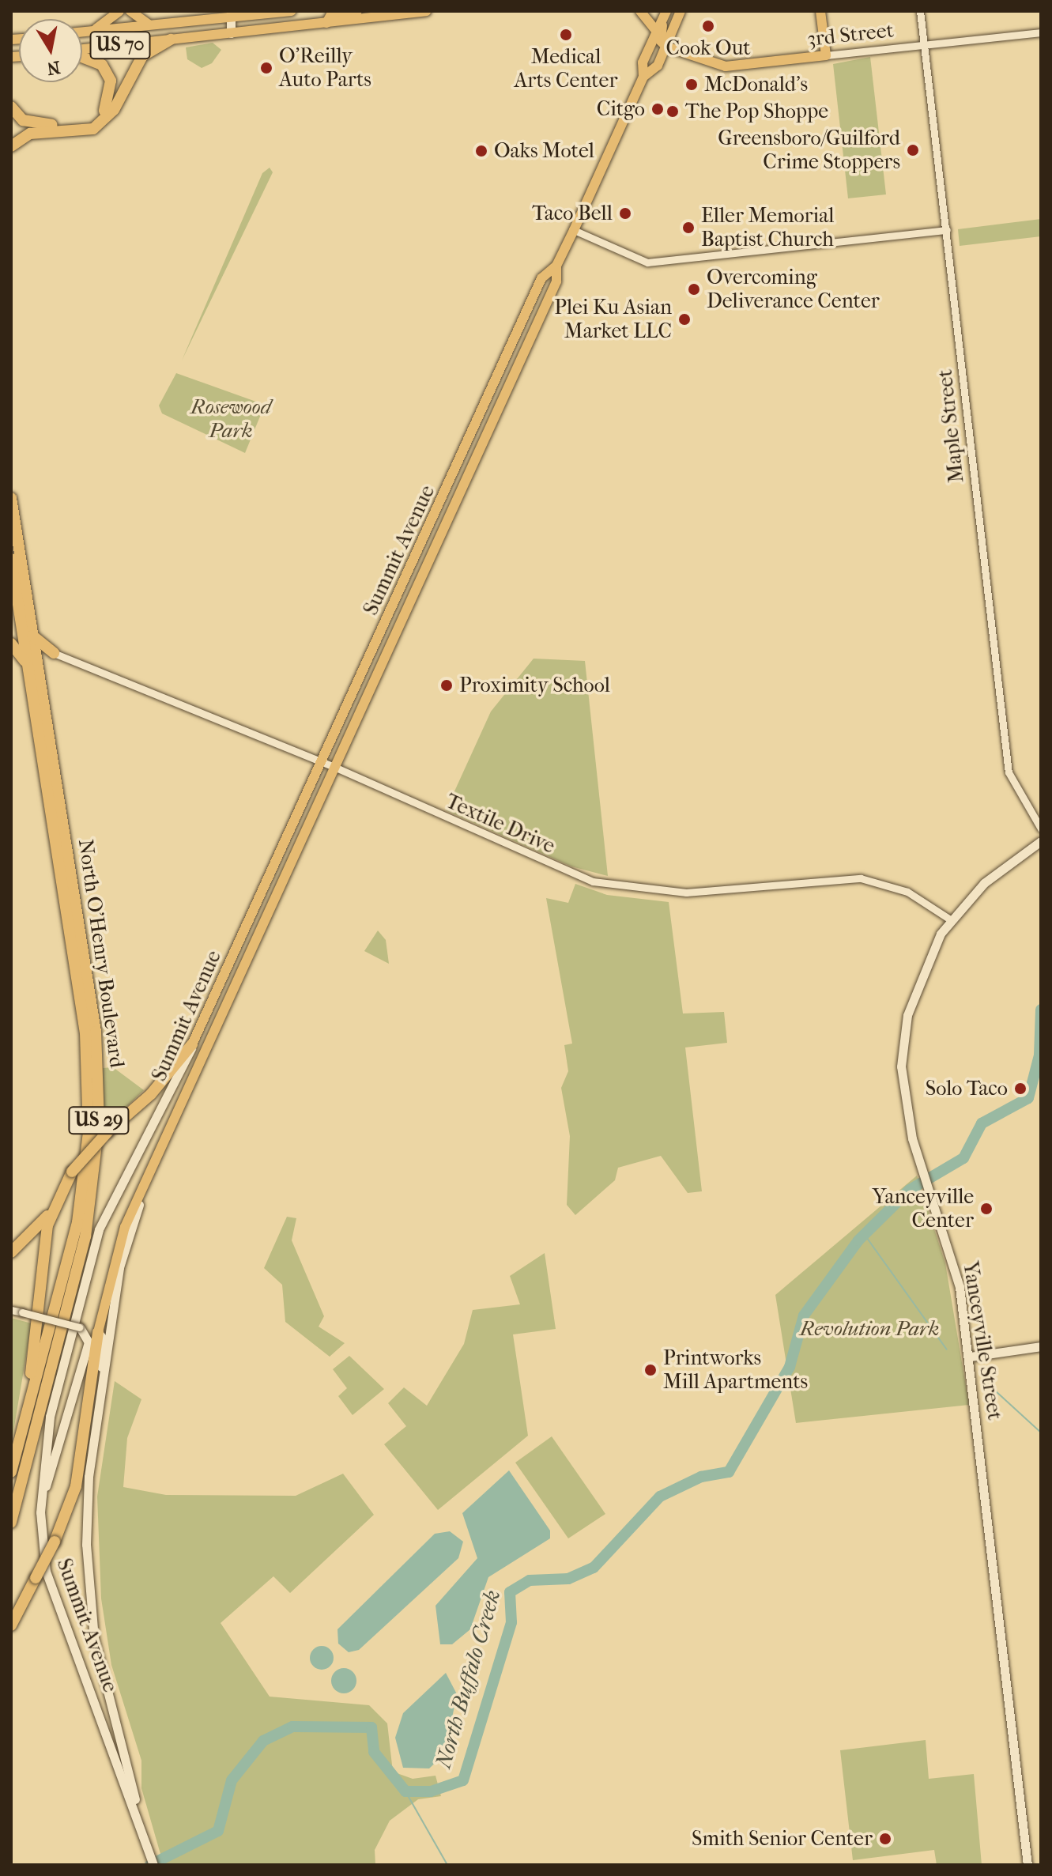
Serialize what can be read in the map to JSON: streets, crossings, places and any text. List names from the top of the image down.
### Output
{
  "streets": {
    "highway": ["North O'Henry Boulevard", "US 29"],
    "main road": [
      "3rd Street",
      "US 70",
      "Summit Avenue",
      "Yanceyville Street"
    ],
    "street": ["Maple Street", "Textile Drive"]
  },
  "crossings": [
    ["3rd Street", "Maple Street"],
    ["3rd Street", "Summit Avenue"],
    ["Summit Avenue", "Textile Drive"],
    ["Textile Drive", "Yanceyville Street"]
  ],
  "water": ["North Buffalo Creek"],
  "parks": ["Rosewood Park", "Revolution Park"],
  "places": [
    "Cook Out",
    "Medical Arts Center",
    "O'Reilly Auto Parts",
    "McDonald's",
    "Citgo",
    "The Pop Shoppe",
    "Greensboro/Guilford Crime Stoppers",
    "Oaks Motel",
    "Taco Bell",
    "Eller Memorial Baptist Church",
    "Overcoming Deliverance Center",
    "Plei Ku Asian Market LLC",
    "Proximity School",
    "Solo Taco",
    "Yanceyville Center",
    "Printworks Mill Apartments",
    "Smith Senior Center"
  ],
  "north": "bottom"
}
